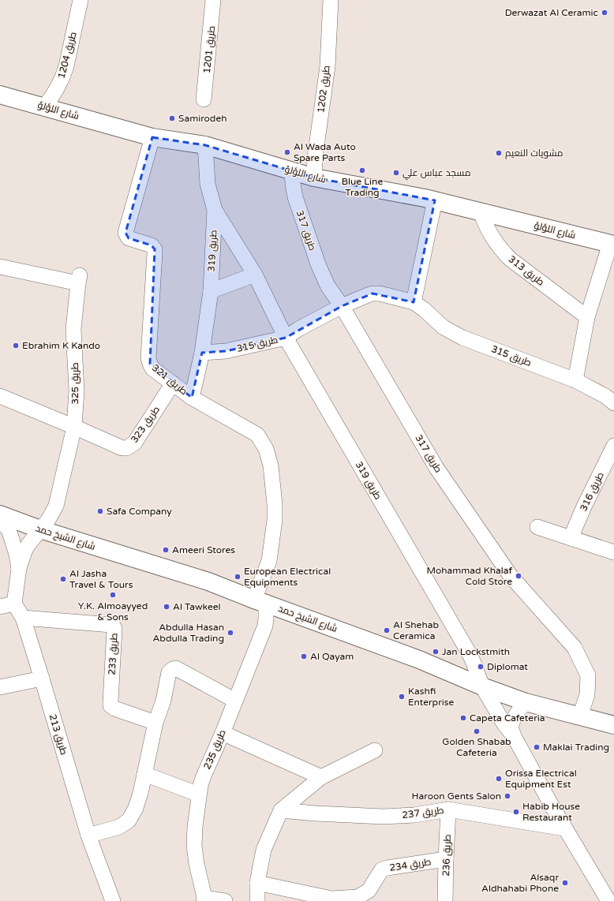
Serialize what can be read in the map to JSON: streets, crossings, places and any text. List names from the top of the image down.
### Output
{
  "streets": {
    "street": [
      "طريق 1201",
      "طريق 1204",
      "طريق 1202",
      "شارع اللؤلؤ",
      "طريق 317",
      "طريق 319",
      "طريق 313",
      "طريق 315",
      "طريق 321",
      "طريق 325",
      "طريق 323",
      "طريق 316",
      "شارع الشيخ حمد",
      "طريق 233",
      "طريق 213",
      "طريق 235",
      "طريق 237",
      "طريق 236",
      "طريق 234"
    ]
  },
  "crossings": [
    ["طريق 1204", "شارع اللؤلؤ"],
    ["طريق 1202", "شارع اللؤلؤ"],
    ["شارع اللؤلؤ", "طريق 317"],
    ["شارع اللؤلؤ", "طريق 319"],
    ["شارع اللؤلؤ", "طريق 313"],
    ["شارع اللؤلؤ", "طريق 321"],
    ["طريق 317", "طريق 315"],
    ["طريق 317", "شارع الشيخ حمد"],
    ["طريق 319", "طريق 315"],
    ["طريق 319", "طريق 321"],
    ["طريق 319", "شارع الشيخ حمد"],
    ["طريق 321", "طريق 323"],
    ["طريق 321", "شارع الشيخ حمد"],
    ["طريق 321", "طريق 235"],
    ["طريق 325", "طريق 323"],
    ["شارع الشيخ حمد", "طريق 235"],
    ["طريق 233", "طريق 213"],
    ["طريق 237", "طريق 236"],
    ["طريق 236", "طريق 234"]
  ],
  "places": [
    "Derwazat Al Ceramic",
    "Samirodeh",
    "Al Wada Auto Spare Parts",
    "مشويات النعيم",
    "Blue Line Trading",
    "مسجد عباس علي",
    "Ebrahim K Kando",
    "Safa Company",
    "Ameeri Stores",
    "Mohammad Khalaf Cold Store",
    "European Electrical Equipments",
    "Al Jasha Travel & Tours",
    "Y.K. Almoayyed & Sons",
    "Al Tawkeel",
    "Al Shehab Ceramica",
    "Abdulla Hasan Abdulla Trading",
    "Jan Lockstmith",
    "Al Qayam",
    "Diplomat",
    "Kashfi Enterprise",
    "Capeta Cafeteria",
    "Golden Shabab Cafeteria",
    "Maklai Trading",
    "Orissa Electrical Equipment Est",
    "Haroon Gents Salon",
    "Habib House Restaurant",
    "Alsaqr Aldhahabi Phone"
  ]
}
